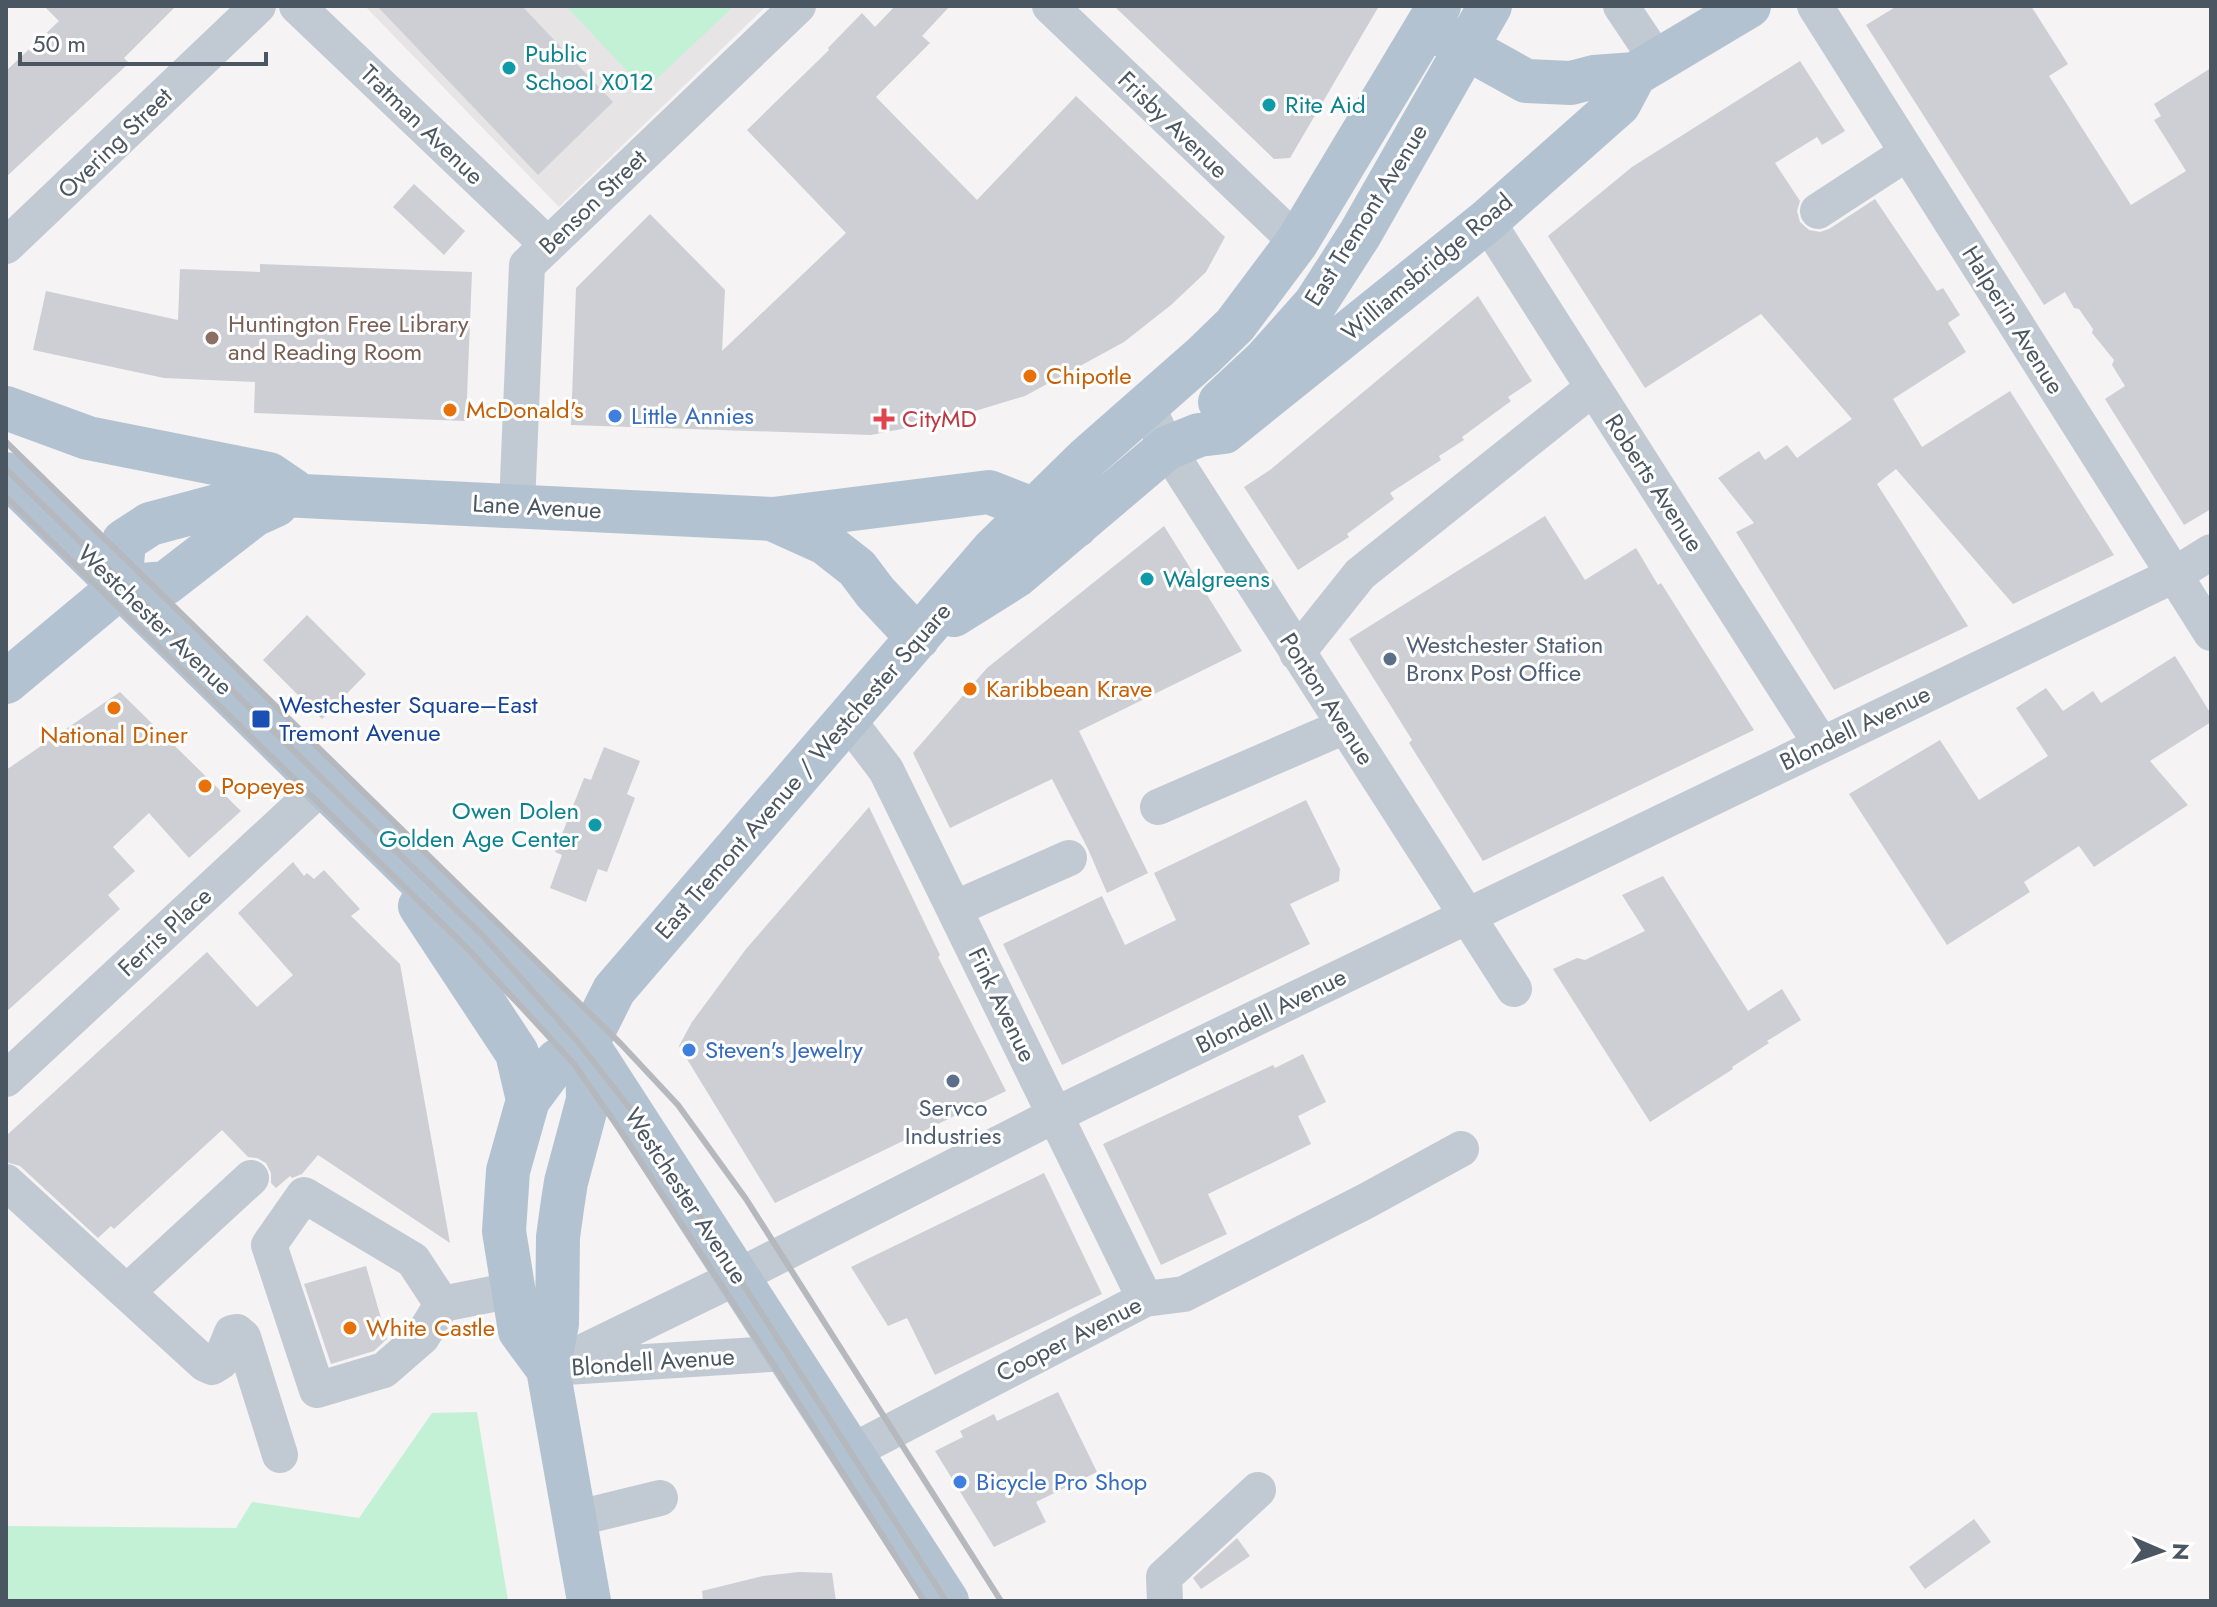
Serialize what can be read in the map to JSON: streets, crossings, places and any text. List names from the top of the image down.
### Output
{
  "streets": {
    "main road": [
      "East Tremont Avenue",
      "Williamsbridge Road",
      "Lane Avenue",
      "Westchester Avenue",
      "East Tremont Avenue / Westchester Square"
    ],
    "street": [
      "Tratman Avenue",
      "Frisby Avenue",
      "Overing Street",
      "Benson Street",
      "Halperin Avenue",
      "Roberts Avenue",
      "Ponton Avenue",
      "Blondell Avenue",
      "Ferris Place",
      "Fink Avenue",
      "Cooper Avenue"
    ]
  },
  "crossings": [
    ["Tratman Avenue", "Benson Street"],
    ["Frisby Avenue", "East Tremont Avenue"],
    ["Benson Street", "Lane Avenue"],
    ["East Tremont Avenue", "Williamsbridge Road"],
    ["East Tremont Avenue", "Lane Avenue"],
    ["East Tremont Avenue", "Ponton Avenue"],
    ["East Tremont Avenue", "East Tremont Avenue / Westchester Square"],
    ["Williamsbridge Road", "Roberts Avenue"],
    ["Williamsbridge Road", "Ponton Avenue"],
    ["Halperin Avenue", "Blondell Avenue"],
    ["Roberts Avenue", "Blondell Avenue"],
    ["Lane Avenue", "Westchester Avenue"],
    ["Lane Avenue", "East Tremont Avenue / Westchester Square"],
    ["Westchester Avenue", "Blondell Avenue"],
    ["Westchester Avenue", "East Tremont Avenue / Westchester Square"],
    ["Westchester Avenue", "Ferris Place"],
    ["Westchester Avenue", "Cooper Avenue"],
    ["Ponton Avenue", "Blondell Avenue"],
    ["Blondell Avenue", "Fink Avenue"],
    ["East Tremont Avenue / Westchester Square", "Fink Avenue"],
    ["Fink Avenue", "Cooper Avenue"]
  ],
  "places": {
    "other": [
      "Public School X012",
      "Rite Aid",
      "Huntington Free Library and Reading Room",
      "Chipotle",
      "McDonald's",
      "Little Annies",
      "Walgreens",
      "Westchester Station Bronx Post Office",
      "Karibbean Krave",
      "National Diner",
      "Popeyes",
      "Owen Dolen Golden Age Center",
      "Steven's Jewelry",
      "Servco Industries",
      "White Castle",
      "Bicycle Pro Shop"
    ],
    "health": ["CityMD"],
    "transit": ["Westchester Square–East Tremont Avenue"]
  },
  "scale_bar": "50 m",
  "north": "right"
}
